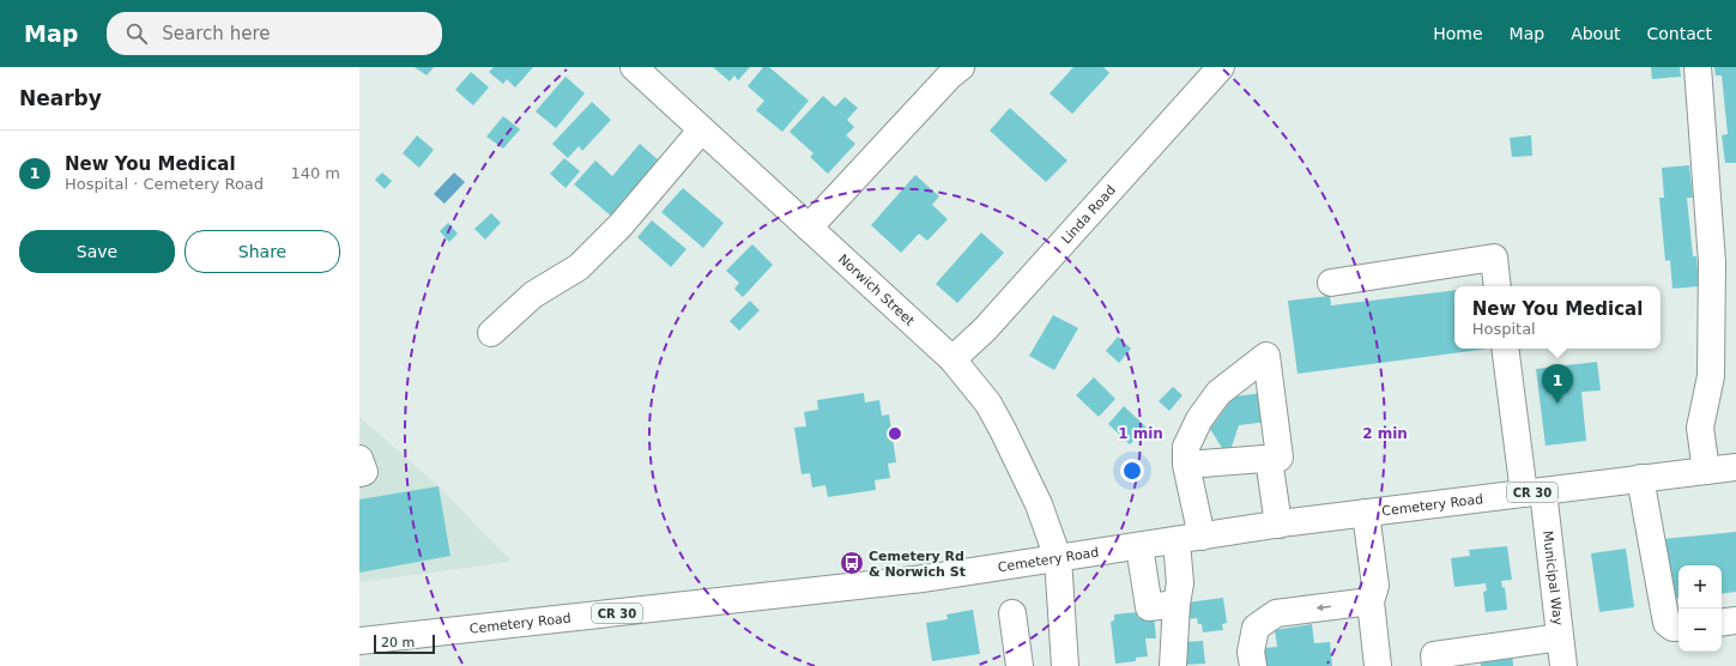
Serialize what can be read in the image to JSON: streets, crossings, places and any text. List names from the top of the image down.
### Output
{
  "streets": {
    "main road": [
      "Linda Road",
      "Norwich Street",
      "CR 30",
      "Cemetery Road",
      "Municipal Way"
    ]
  },
  "crossings": [
    ["Linda Road", "Norwich Street"],
    ["Norwich Street", "Cemetery Road"],
    ["Cemetery Road", "Municipal Way"]
  ],
  "places": {
    "bus stop": ["Cemetery Rd & Norwich St"]
  },
  "scale_bar": "20 m",
  "page": {
    "header": "Map",
    "search": "Search here",
    "nav": [
      "Home",
      "Map",
      "About",
      "Contact"
    ],
    "heading": "Nearby",
    "list": [
      {
        "mark": "1",
        "name": "New You Medical",
        "note": "Hospital · Cemetery Road",
        "value": "140 m"
      }
    ],
    "buttons": ["Save", "Share"],
    "popup": ["New You Medical", "Hospital"],
    "pins": "1",
    "map_buttons": ["+", "−"],
    "scale": "20 m"
  },
  "rings": ["1 min", "2 min"]
}
